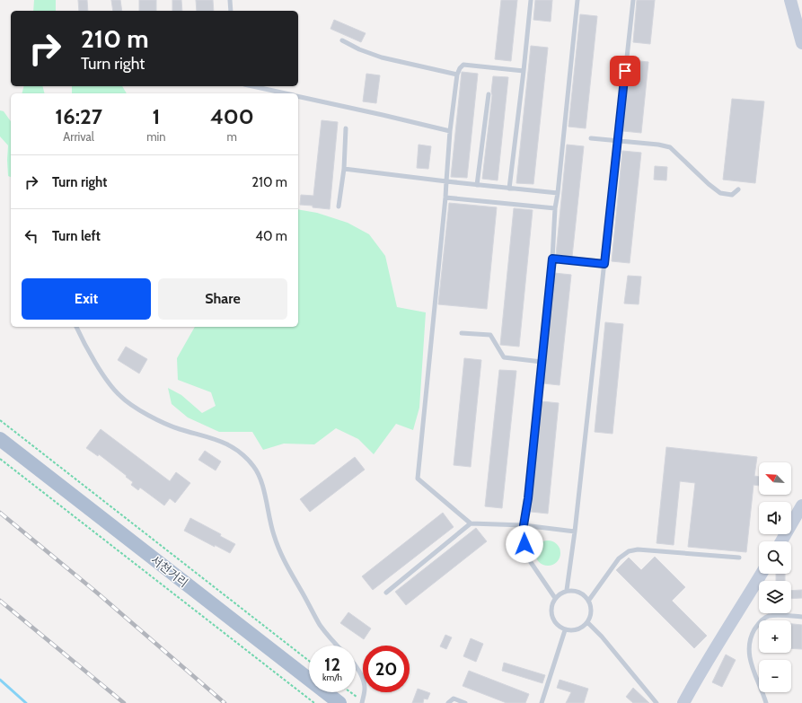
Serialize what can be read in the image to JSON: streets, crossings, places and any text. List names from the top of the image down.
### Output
{
  "streets": {
    "main road": ["서천거리"]
  },
  "north": "top left",
  "page": {
    "turn": ["210 m", "Turn right"],
    "eta": [
      "16:27",
      "Arrival",
      "1",
      "min",
      "400",
      "m"
    ],
    "list": [
      {
        "name": "Turn right",
        "value": "210 m"
      },
      {
        "name": "Turn left",
        "value": "40 m"
      }
    ],
    "buttons": ["Exit", "Share"],
    "map_buttons": ["+", "−"],
    "speed": "12 km/h",
    "limit": "20"
  }
}
